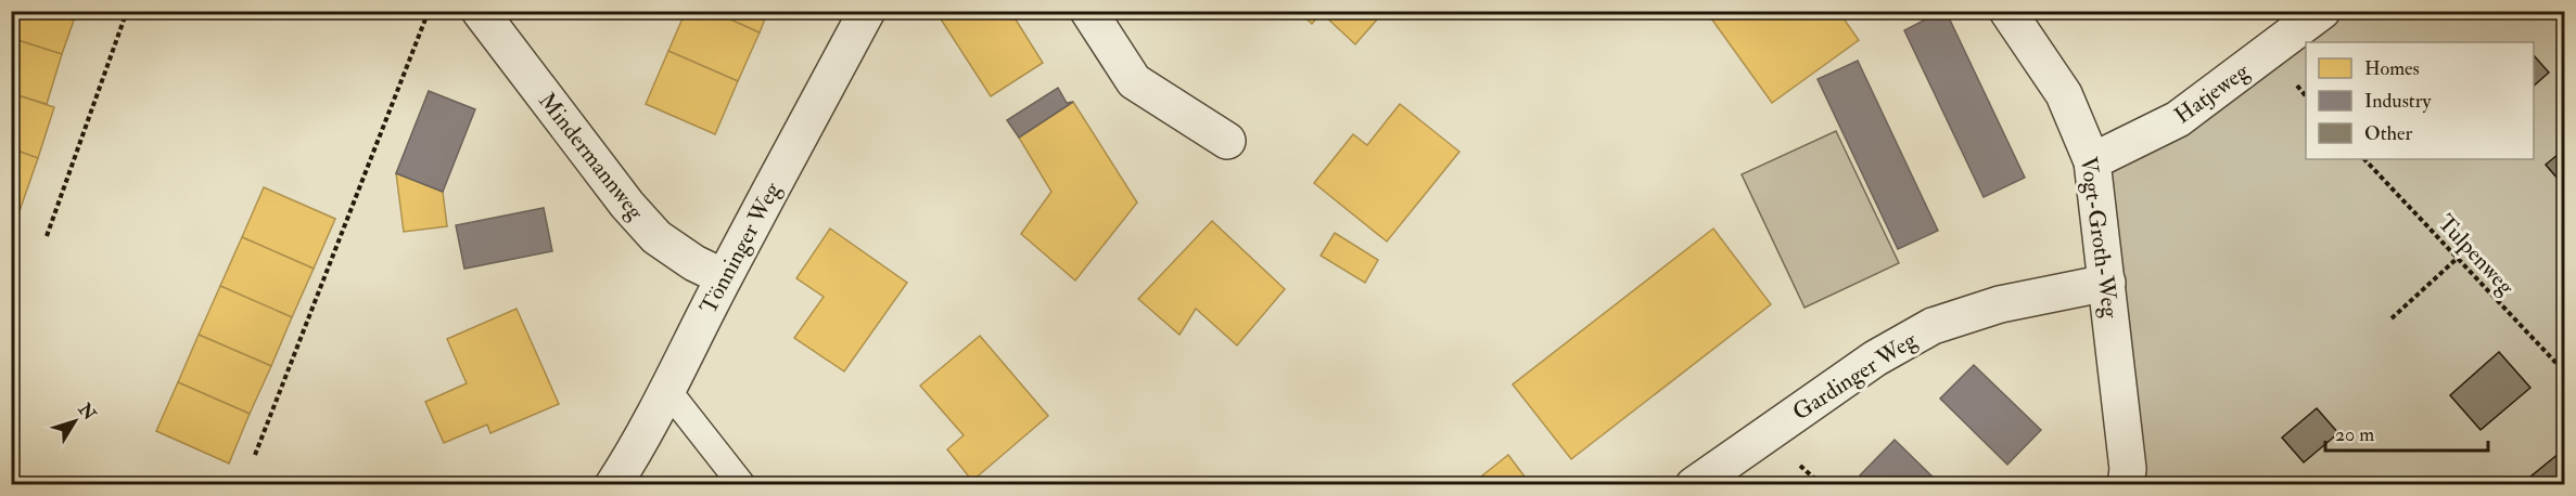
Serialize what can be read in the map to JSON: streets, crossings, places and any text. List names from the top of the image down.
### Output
{
  "streets": {
    "street": [
      "Hatjeweg",
      "Mindermannweg",
      "Vogt-Groth-Weg",
      "Tönninger Weg",
      "Gardinger Weg"
    ],
    "path": ["Tulpenweg"]
  },
  "crossings": [
    ["Hatjeweg", "Vogt-Groth-Weg"],
    ["Mindermannweg", "Tönninger Weg"],
    ["Vogt-Groth-Weg", "Gardinger Weg"]
  ],
  "legend": ["Homes", "Industry", "Other"],
  "scale_bar": "20 m",
  "north": "top right"
}
